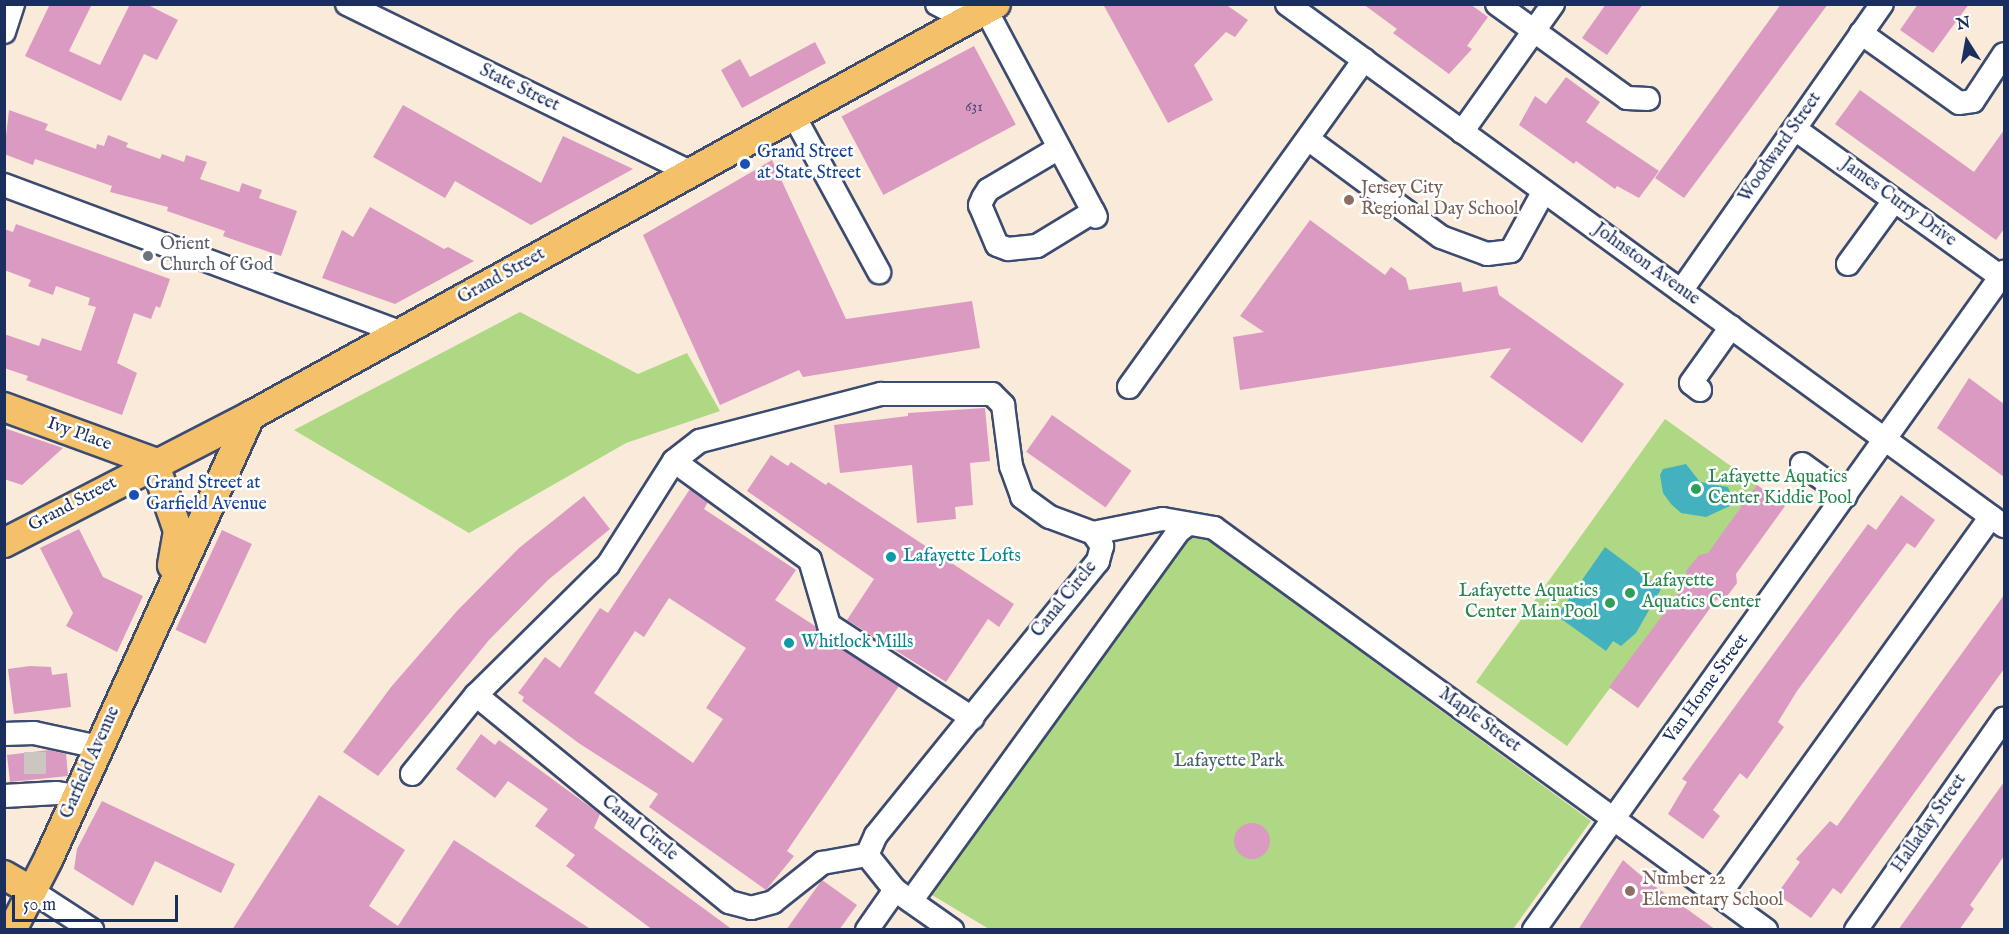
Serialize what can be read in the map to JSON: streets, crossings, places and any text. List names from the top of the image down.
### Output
{
  "streets": {
    "main road": ["Grand Street", "Ivy Place", "Garfield Avenue"],
    "street": [
      "State Street",
      "Woodward Street",
      "James Curry Drive",
      "Johnston Avenue",
      "Canal Circle",
      "Van Horne Street",
      "Maple Street",
      "Halladay Street"
    ]
  },
  "crossings": [
    ["State Street", "Grand Street"],
    ["Woodward Street", "James Curry Drive"],
    ["Woodward Street", "Johnston Avenue"],
    ["James Curry Drive", "Van Horne Street"],
    ["Johnston Avenue", "Van Horne Street"],
    ["Grand Street", "Ivy Place"],
    ["Grand Street", "Garfield Avenue"],
    ["Ivy Place", "Garfield Avenue"],
    ["Canal Circle", "Maple Street"],
    ["Van Horne Street", "Maple Street"]
  ],
  "parks": ["Lafayette Park"],
  "places": [
    "Grand Street at State Street",
    "Jersey City Regional Day School",
    "Orient Church of God",
    "Lafayette Aquatics Center Kiddie Pool",
    "Grand Street at Garfield Avenue",
    "Lafayette Lofts",
    "Lafayette Aquatics Center",
    "Lafayette Aquatics Center Main Pool",
    "Whitlock Mills",
    "Number 22 Elementary School"
  ],
  "house_numbers": ["631"],
  "scale_bar": "50 m",
  "north": "top"
}
